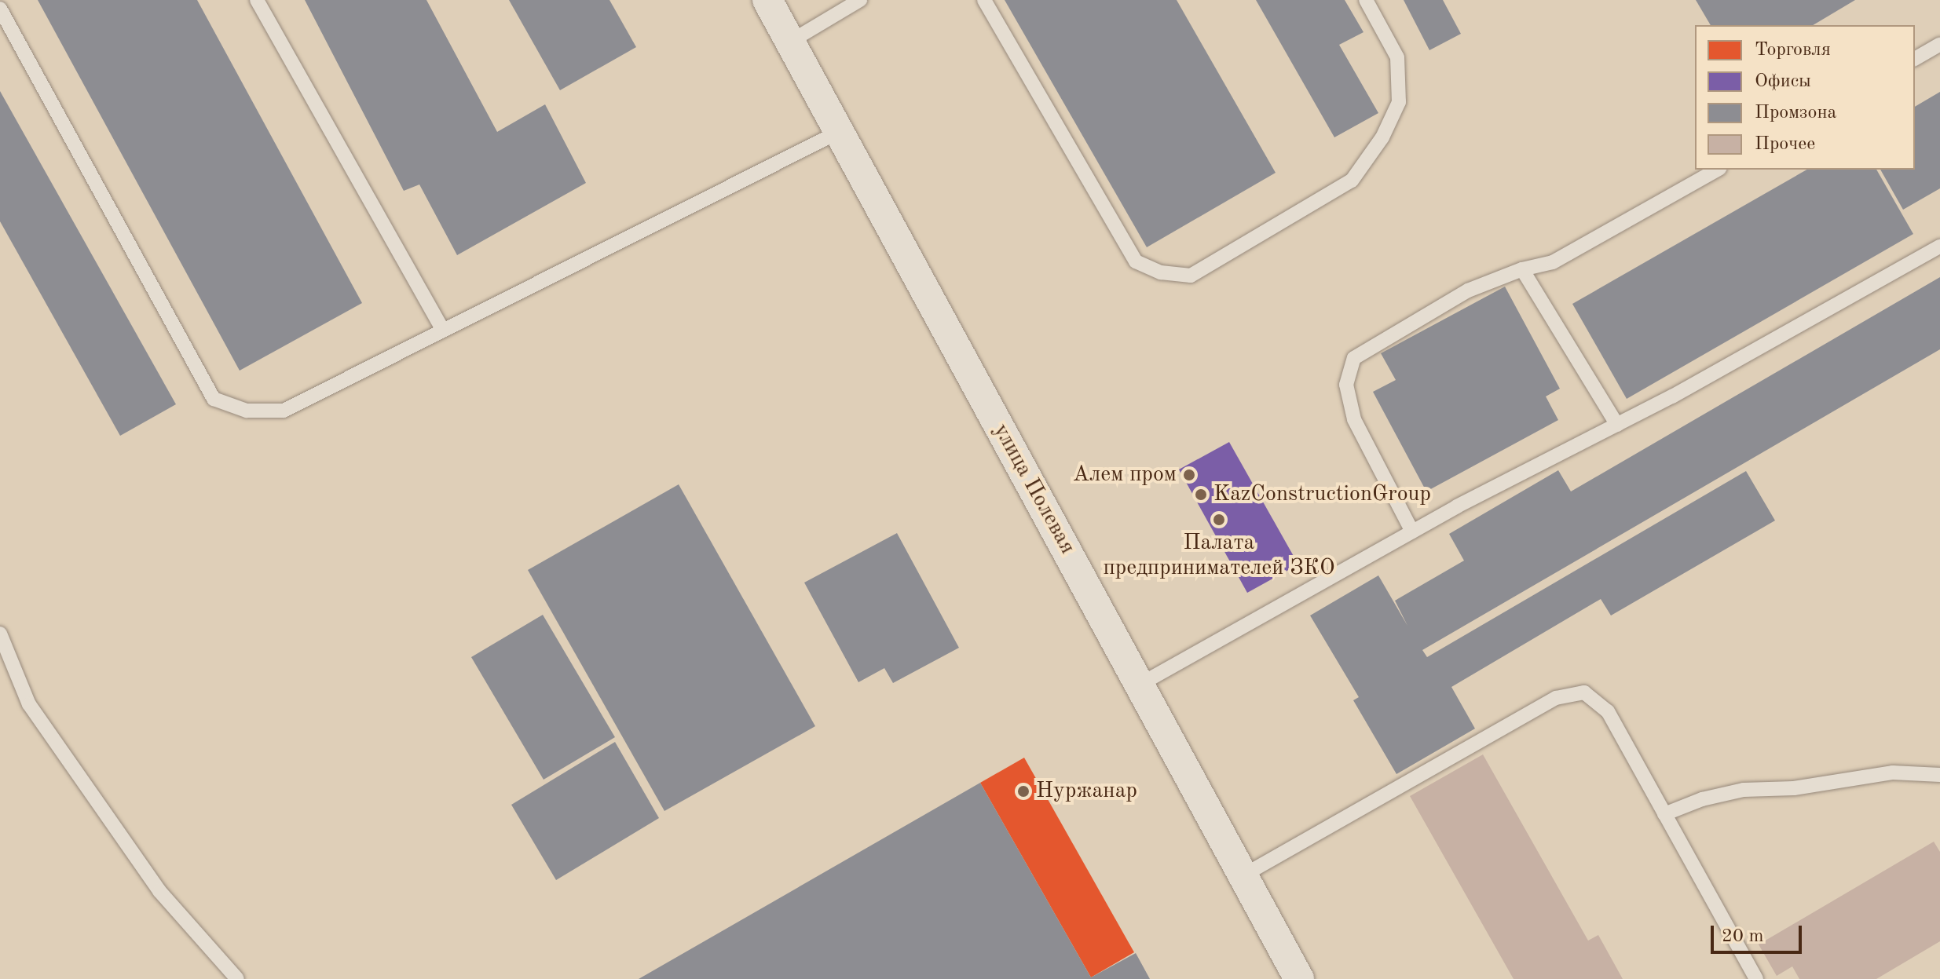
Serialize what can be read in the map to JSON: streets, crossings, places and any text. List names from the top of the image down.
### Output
{
  "streets": {
    "street": ["улица Полевая"]
  },
  "places": [
    "Алем пром",
    "KazConstructionGroup",
    "Палата предпринимателей ЗКО",
    "Нуржанар"
  ],
  "legend": [
    "Торговля",
    "Офисы",
    "Промзона",
    "Прочее"
  ],
  "scale_bar": "20 m"
}
